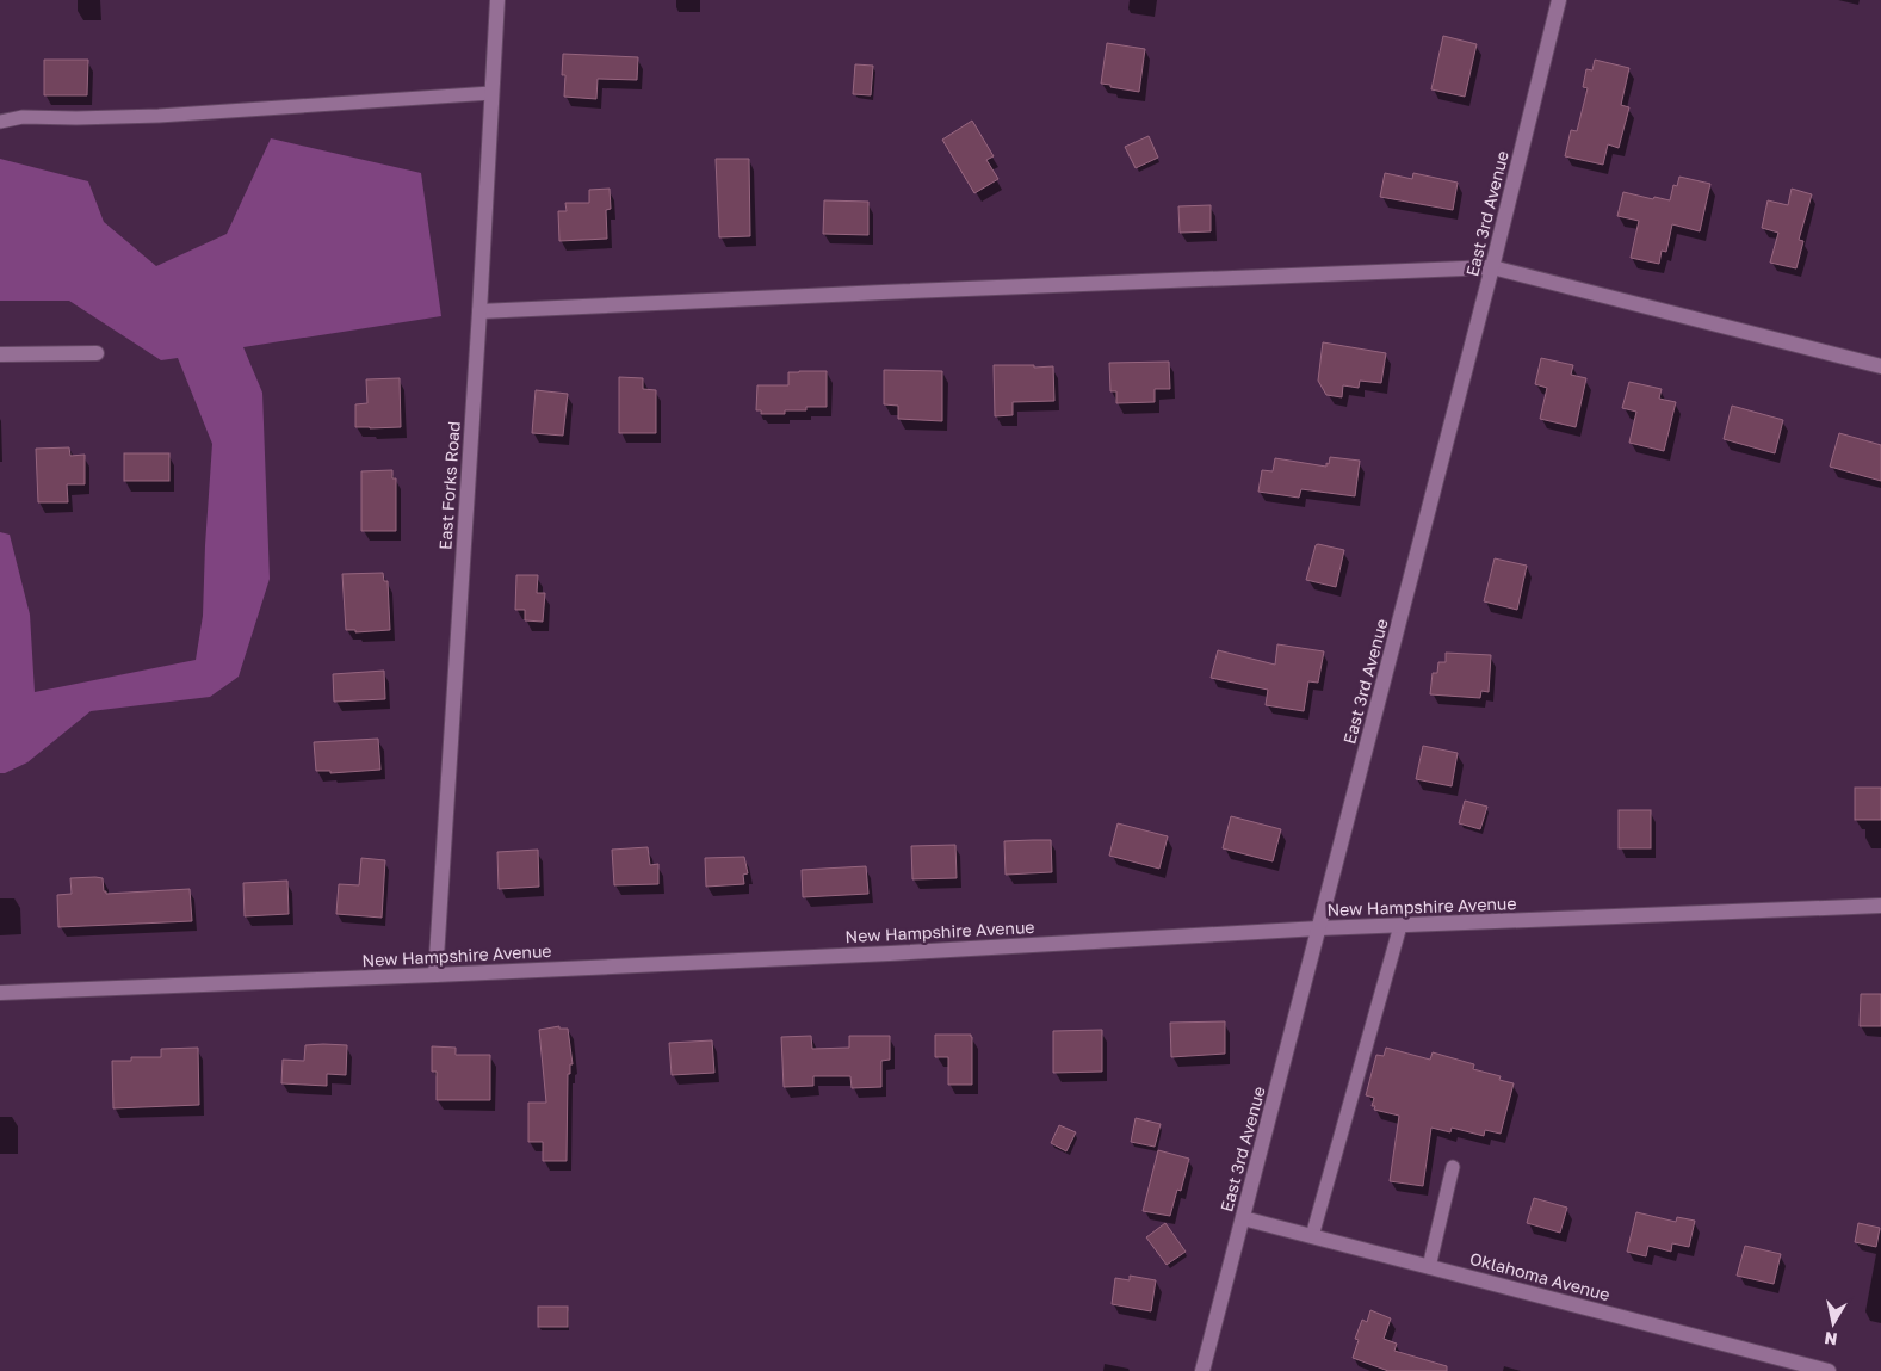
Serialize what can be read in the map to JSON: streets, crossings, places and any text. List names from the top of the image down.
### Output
{
  "streets": {
    "street": [
      "East 3rd Avenue",
      "East Forks Road",
      "New Hampshire Avenue",
      "Oklahoma Avenue"
    ]
  },
  "crossings": [
    ["East 3rd Avenue", "New Hampshire Avenue"],
    ["East 3rd Avenue", "Oklahoma Avenue"],
    ["East Forks Road", "New Hampshire Avenue"]
  ],
  "north": "bottom"
}
